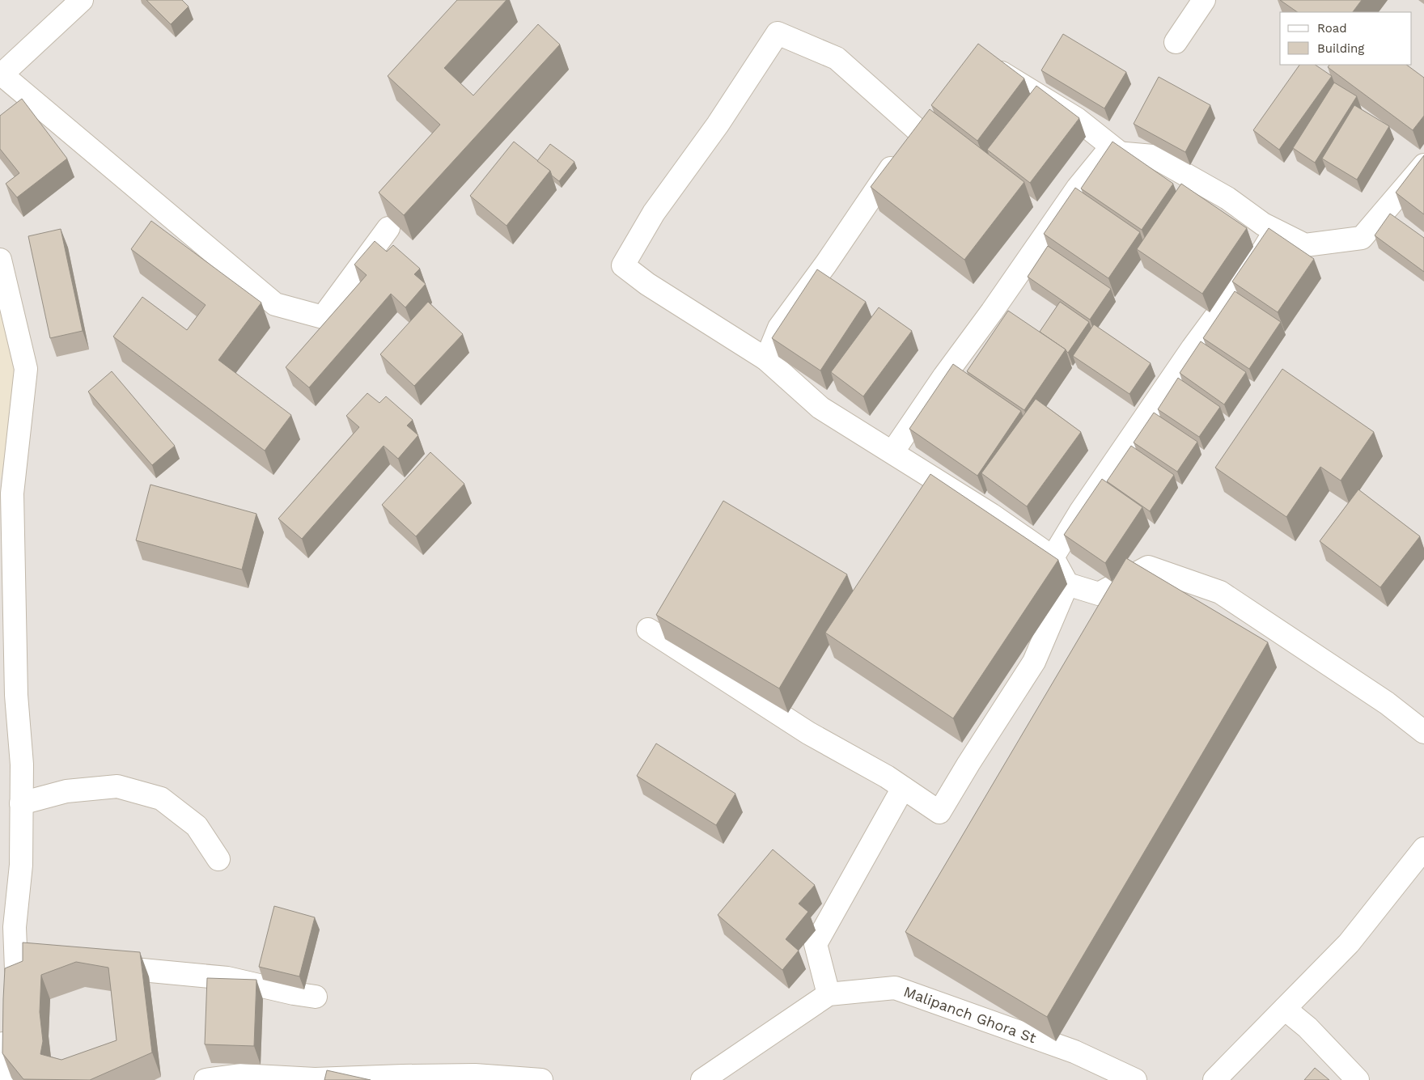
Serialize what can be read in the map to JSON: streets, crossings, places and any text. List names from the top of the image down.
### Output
{
  "streets": {
    "street": ["Malipanch Ghora St"]
  },
  "legend": ["Road", "Building"]
}
